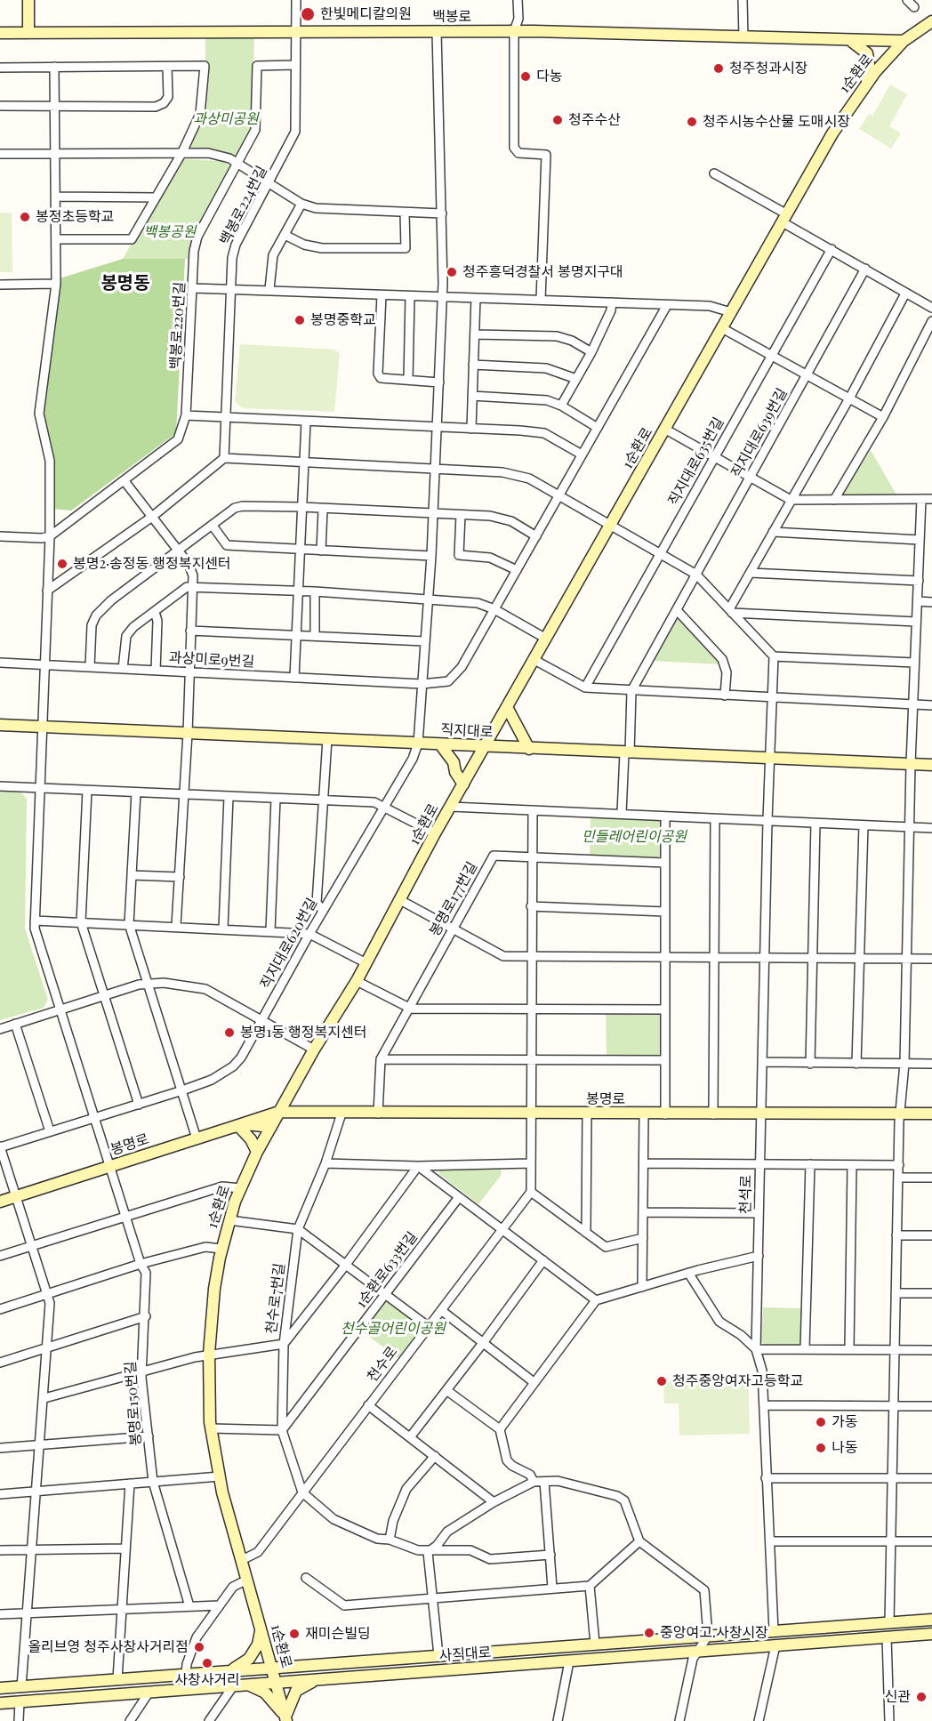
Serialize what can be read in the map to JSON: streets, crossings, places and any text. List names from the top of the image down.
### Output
{
  "streets": {
    "street": [
      "백봉로",
      "1순환로",
      "백봉로224번길",
      "백봉로220번길",
      "직지대로639번길",
      "직지대로635번길",
      "과상미로9번길",
      "직지대로",
      "봉명로177번길",
      "직지대로620번길",
      "봉명로",
      "천석로",
      "1순환로633번길",
      "천수로7번길",
      "천수로",
      "봉명로150번길",
      "사직대로"
    ]
  },
  "crossings": [
    ["백봉로", "1순환로"],
    ["백봉로", "백봉로224번길"],
    ["1순환로", "직지대로"],
    ["1순환로", "봉명로"],
    ["1순환로", "천수로"],
    ["1순환로", "사직대로"],
    ["백봉로224번길", "백봉로220번길"],
    ["백봉로220번길", "봉명로150번길"],
    ["직지대로639번길", "직지대로"],
    ["과상미로9번길", "봉명로150번길"],
    ["직지대로", "직지대로620번길"],
    ["직지대로", "천석로"],
    ["직지대로", "봉명로150번길"],
    ["봉명로177번길", "봉명로"],
    ["직지대로620번길", "봉명로150번길"],
    ["봉명로", "천석로"],
    ["봉명로", "천수로7번길"],
    ["봉명로", "봉명로150번길"],
    ["천석로", "사직대로"],
    ["1순환로633번길", "천수로7번길"],
    ["천수로7번길", "천수로"]
  ],
  "districts": ["봉명동"],
  "parks": [
    "과상미공원",
    "백봉공원",
    "민들레어린이공원",
    "천수골어린이공원"
  ],
  "places": [
    "한빛메디칼의원",
    "청주청과시장",
    "다농",
    "청주수산",
    "청주시농수산물 도매시장",
    "봉정초등학교",
    "청주흥덕경찰서 봉명지구대",
    "봉명중학교",
    "봉명2·송정동 행정복지센터",
    "봉명1동 행정복지센터",
    "청주중앙여자고등학교",
    "가동",
    "나동",
    "중앙여고.사창시장",
    "재미슨빌딩",
    "올리브영 청주사창사거리점",
    "사창사거리",
    "신관"
  ]
}
